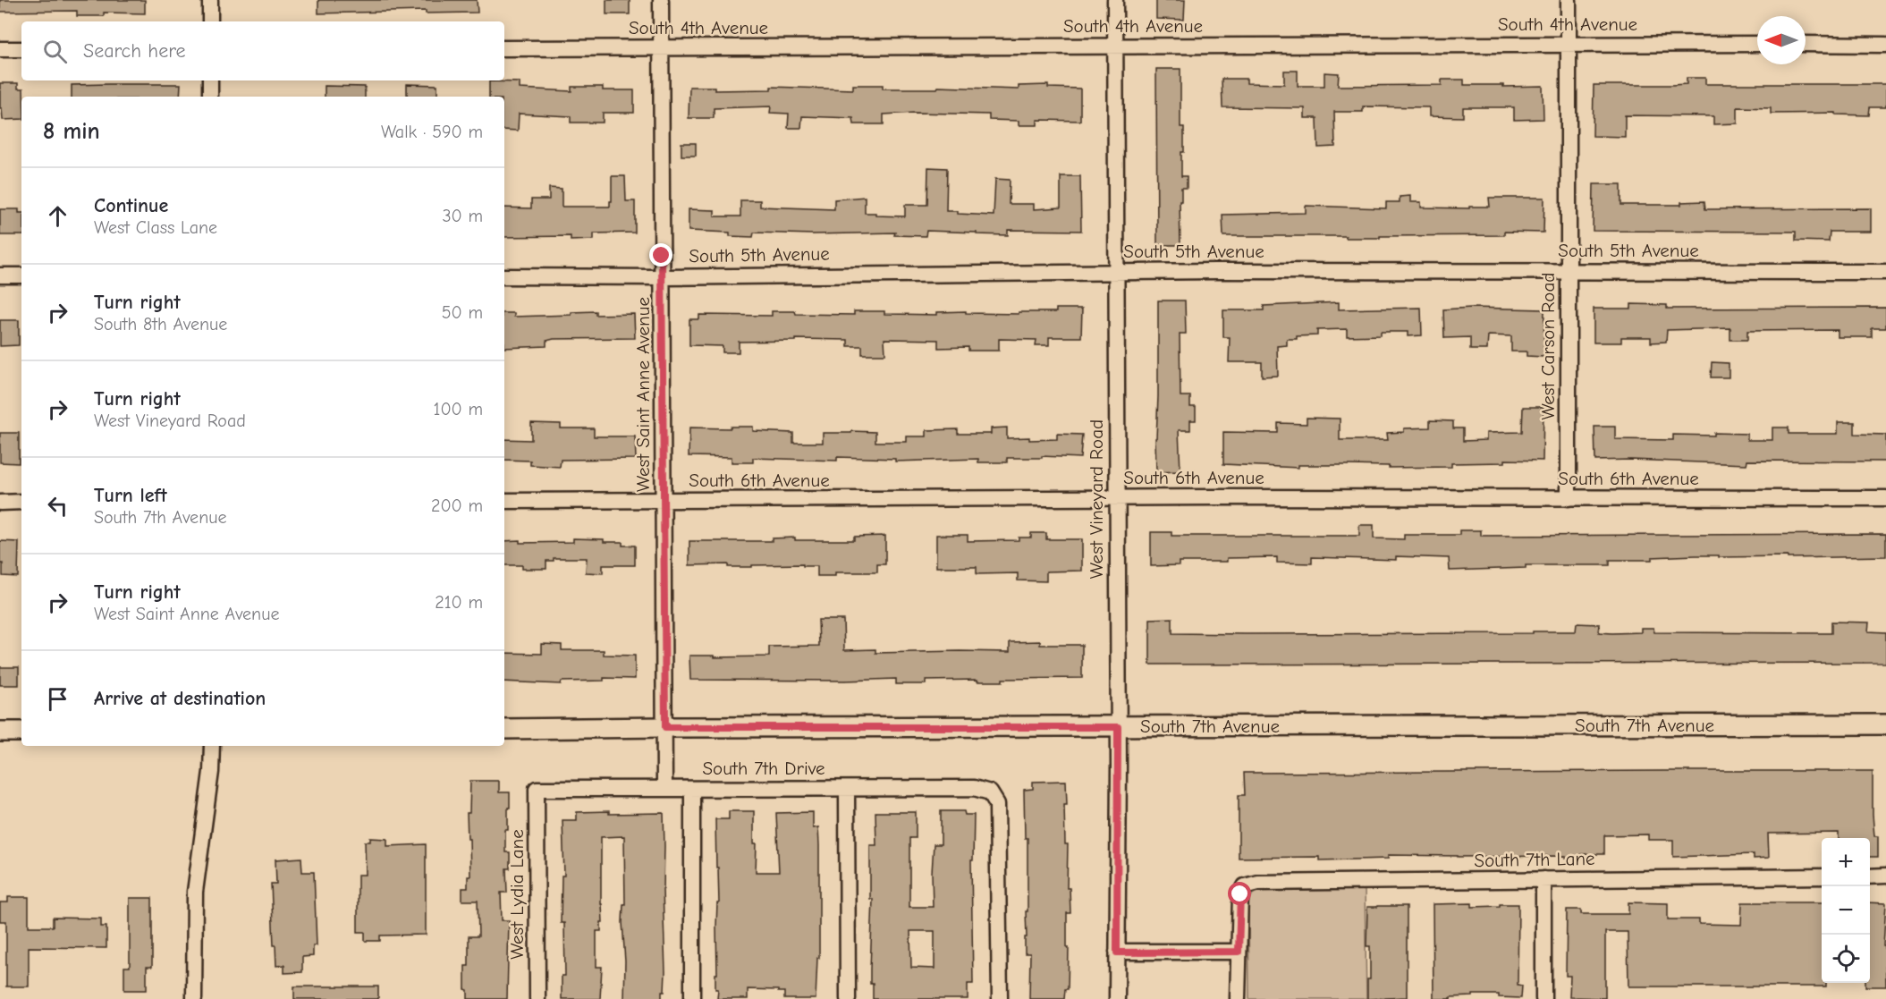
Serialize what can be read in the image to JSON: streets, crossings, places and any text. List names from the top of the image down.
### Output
{
  "streets": {
    "main road": ["South 7th Avenue"],
    "street": [
      "South 4th Avenue",
      "South 5th Avenue",
      "West Carson Road",
      "West Saint Anne Avenue",
      "South 6th Avenue",
      "West Vineyard Road",
      "South 7th Drive",
      "South 7th Lane",
      "West Lydia Lane"
    ]
  },
  "crossings": [
    ["South 4th Avenue", "West Carson Road"],
    ["South 4th Avenue", "West Saint Anne Avenue"],
    ["South 4th Avenue", "West Vineyard Road"],
    ["South 5th Avenue", "West Carson Road"],
    ["South 5th Avenue", "West Saint Anne Avenue"],
    ["South 5th Avenue", "West Vineyard Road"],
    ["West Carson Road", "South 6th Avenue"],
    ["West Saint Anne Avenue", "South 6th Avenue"],
    ["West Saint Anne Avenue", "South 7th Avenue"],
    ["West Saint Anne Avenue", "South 7th Drive"],
    ["South 6th Avenue", "West Vineyard Road"],
    ["West Vineyard Road", "South 7th Avenue"],
    ["South 7th Drive", "West Lydia Lane"]
  ],
  "north": "left",
  "page": {
    "search": "Search here",
    "heading": ["8 min", "Walk · 590 m"],
    "list": [
      ["Continue", "West Class Lane", "30 m"],
      ["Turn right", "South 8th Avenue", "50 m"],
      ["Turn right", "West Vineyard Road", "100 m"],
      ["Turn left", "South 7th Avenue", "200 m"],
      ["Turn right", "West Saint Anne Avenue", "210 m"],
      "Arrive at destination"
    ],
    "map_buttons": ["+", "−"]
  }
}
